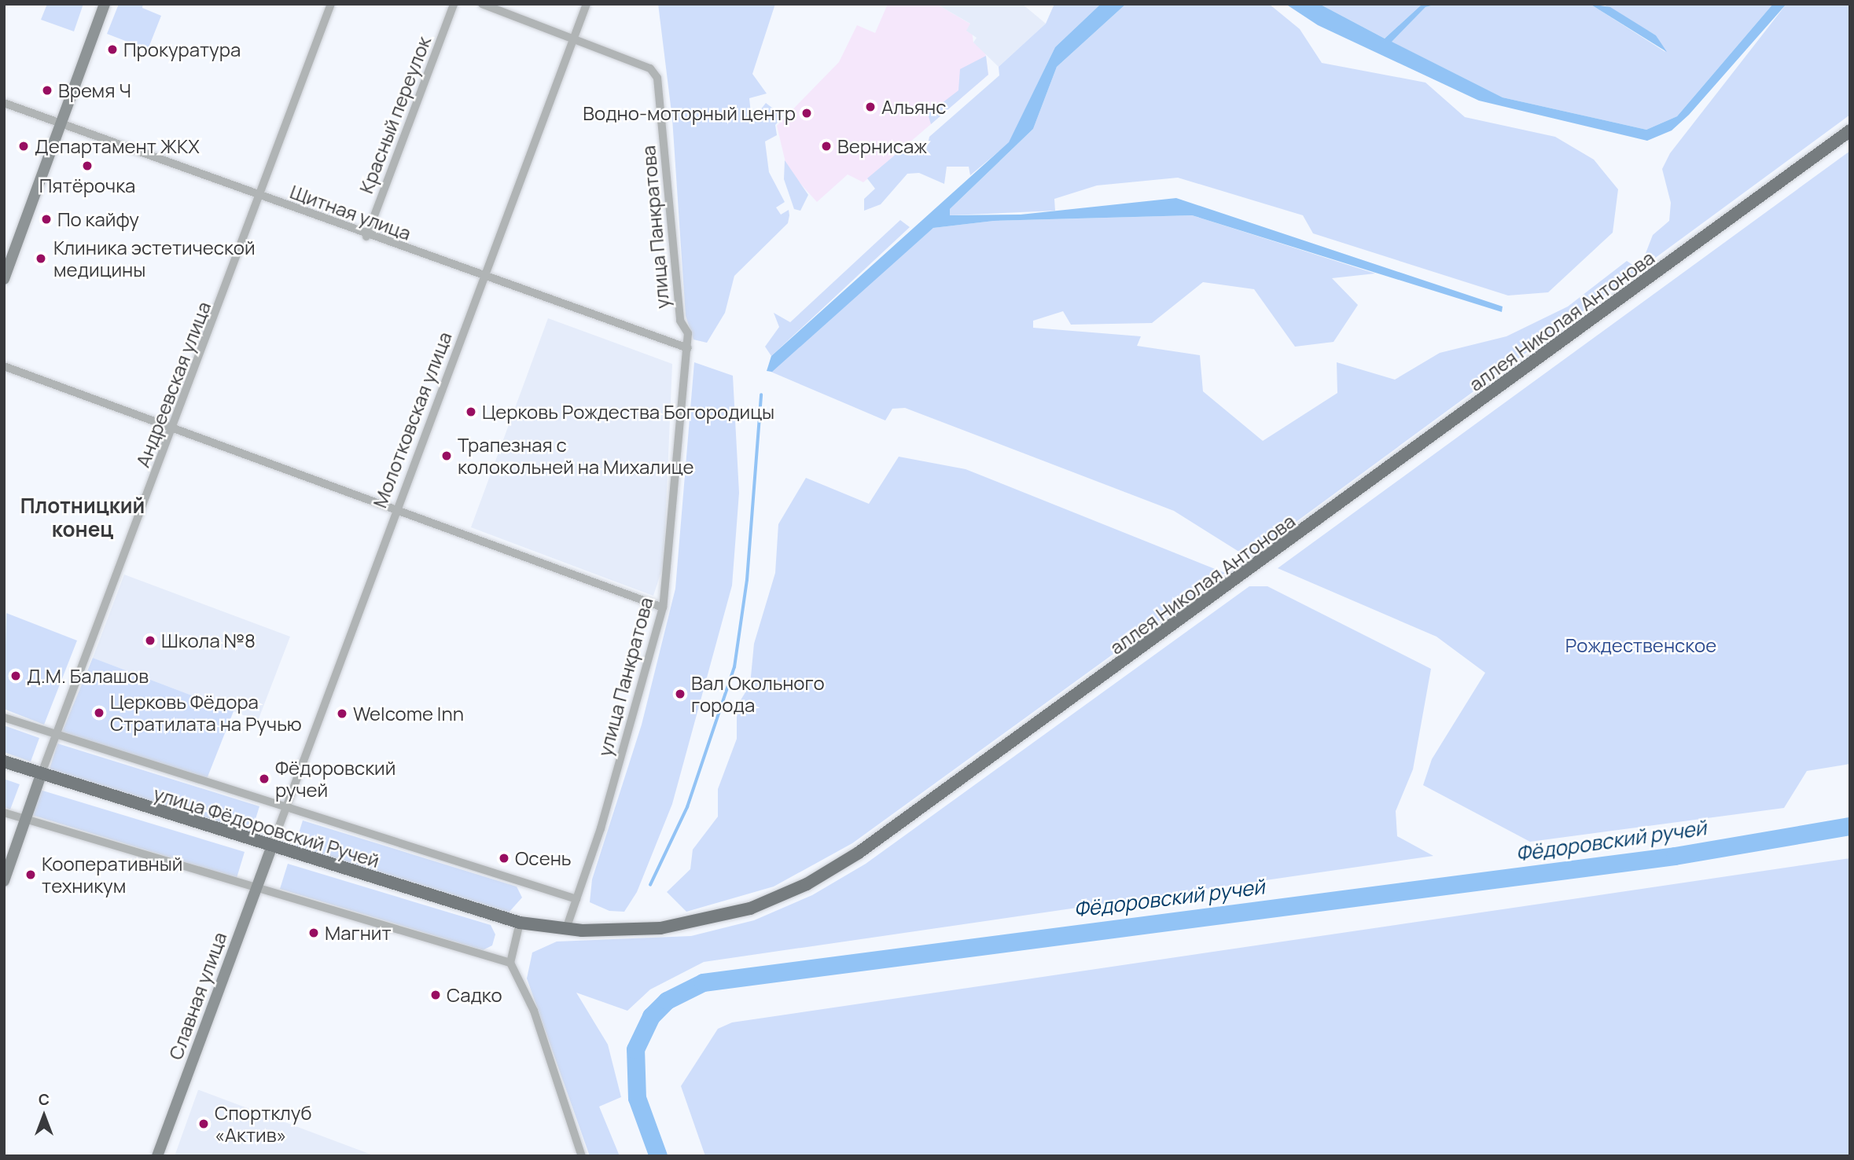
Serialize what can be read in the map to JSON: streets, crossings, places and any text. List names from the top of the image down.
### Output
{
  "streets": {
    "main road": ["аллея Николая Антонова", "улица Фёдоровский Ручей"],
    "street": [
      "Красный переулок",
      "Щитная улица",
      "улица Панкратова",
      "Андреевская улица",
      "Молотковская улица",
      "Славная улица"
    ]
  },
  "crossings": [
    ["Красный переулок", "Щитная улица"],
    ["Щитная улица", "улица Панкратова"],
    ["Щитная улица", "Андреевская улица"],
    ["Щитная улица", "Молотковская улица"],
    ["улица Панкратова", "аллея Николая Антонова"],
    ["улица Панкратова", "Молотковская улица"],
    ["аллея Николая Антонова", "улица Фёдоровский Ручей"],
    ["Андреевская улица", "улица Фёдоровский Ручей"],
    ["Молотковская улица", "улица Фёдоровский Ручей"],
    ["Молотковская улица", "Славная улица"],
    ["улица Фёдоровский Ручей", "Славная улица"]
  ],
  "districts": ["Плотницкий конец"],
  "water": ["Фёдоровский ручей"],
  "parks": ["Рождественское"],
  "places": [
    "Прокуратура",
    "Время Ч",
    "Альянс",
    "Водно-моторный центр",
    "Департамент ЖКХ",
    "Вернисаж",
    "Пятёрочка",
    "По кайфу",
    "Клиника эстетической медицины",
    "Церковь Рождества Богородицы",
    "Трапезная с колокольней на Михалице",
    "Школа №8",
    "Д.М. Балашов",
    "Вал Окольного города",
    "Церковь Фёдора Стратилата на Ручью",
    "Welcome Inn",
    "Фёдоровский ручей",
    "Осень",
    "Кооперативный техникум",
    "Магнит",
    "Садко",
    "Спортклуб «Актив»"
  ],
  "north": "top"
}
